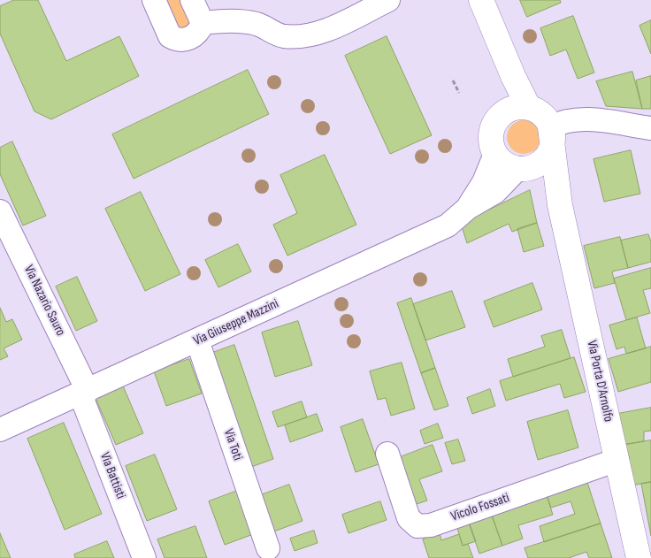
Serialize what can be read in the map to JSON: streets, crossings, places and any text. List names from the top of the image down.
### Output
{
  "streets": {
    "main road": ["Via Porta D'Arnolfo"],
    "street": [
      "Via Nazario Sauro",
      "Via Giuseppe Mazzini",
      "Via Toti",
      "Via Battisti",
      "Vicolo Fossati"
    ]
  },
  "crossings": [
    ["Via Nazario Sauro", "Via Giuseppe Mazzini"],
    ["Via Nazario Sauro", "Via Battisti"],
    ["Via Giuseppe Mazzini", "Via Porta D'Arnolfo"],
    ["Via Giuseppe Mazzini", "Via Toti"],
    ["Via Giuseppe Mazzini", "Via Battisti"],
    ["Via Porta D'Arnolfo", "Vicolo Fossati"]
  ]
}
